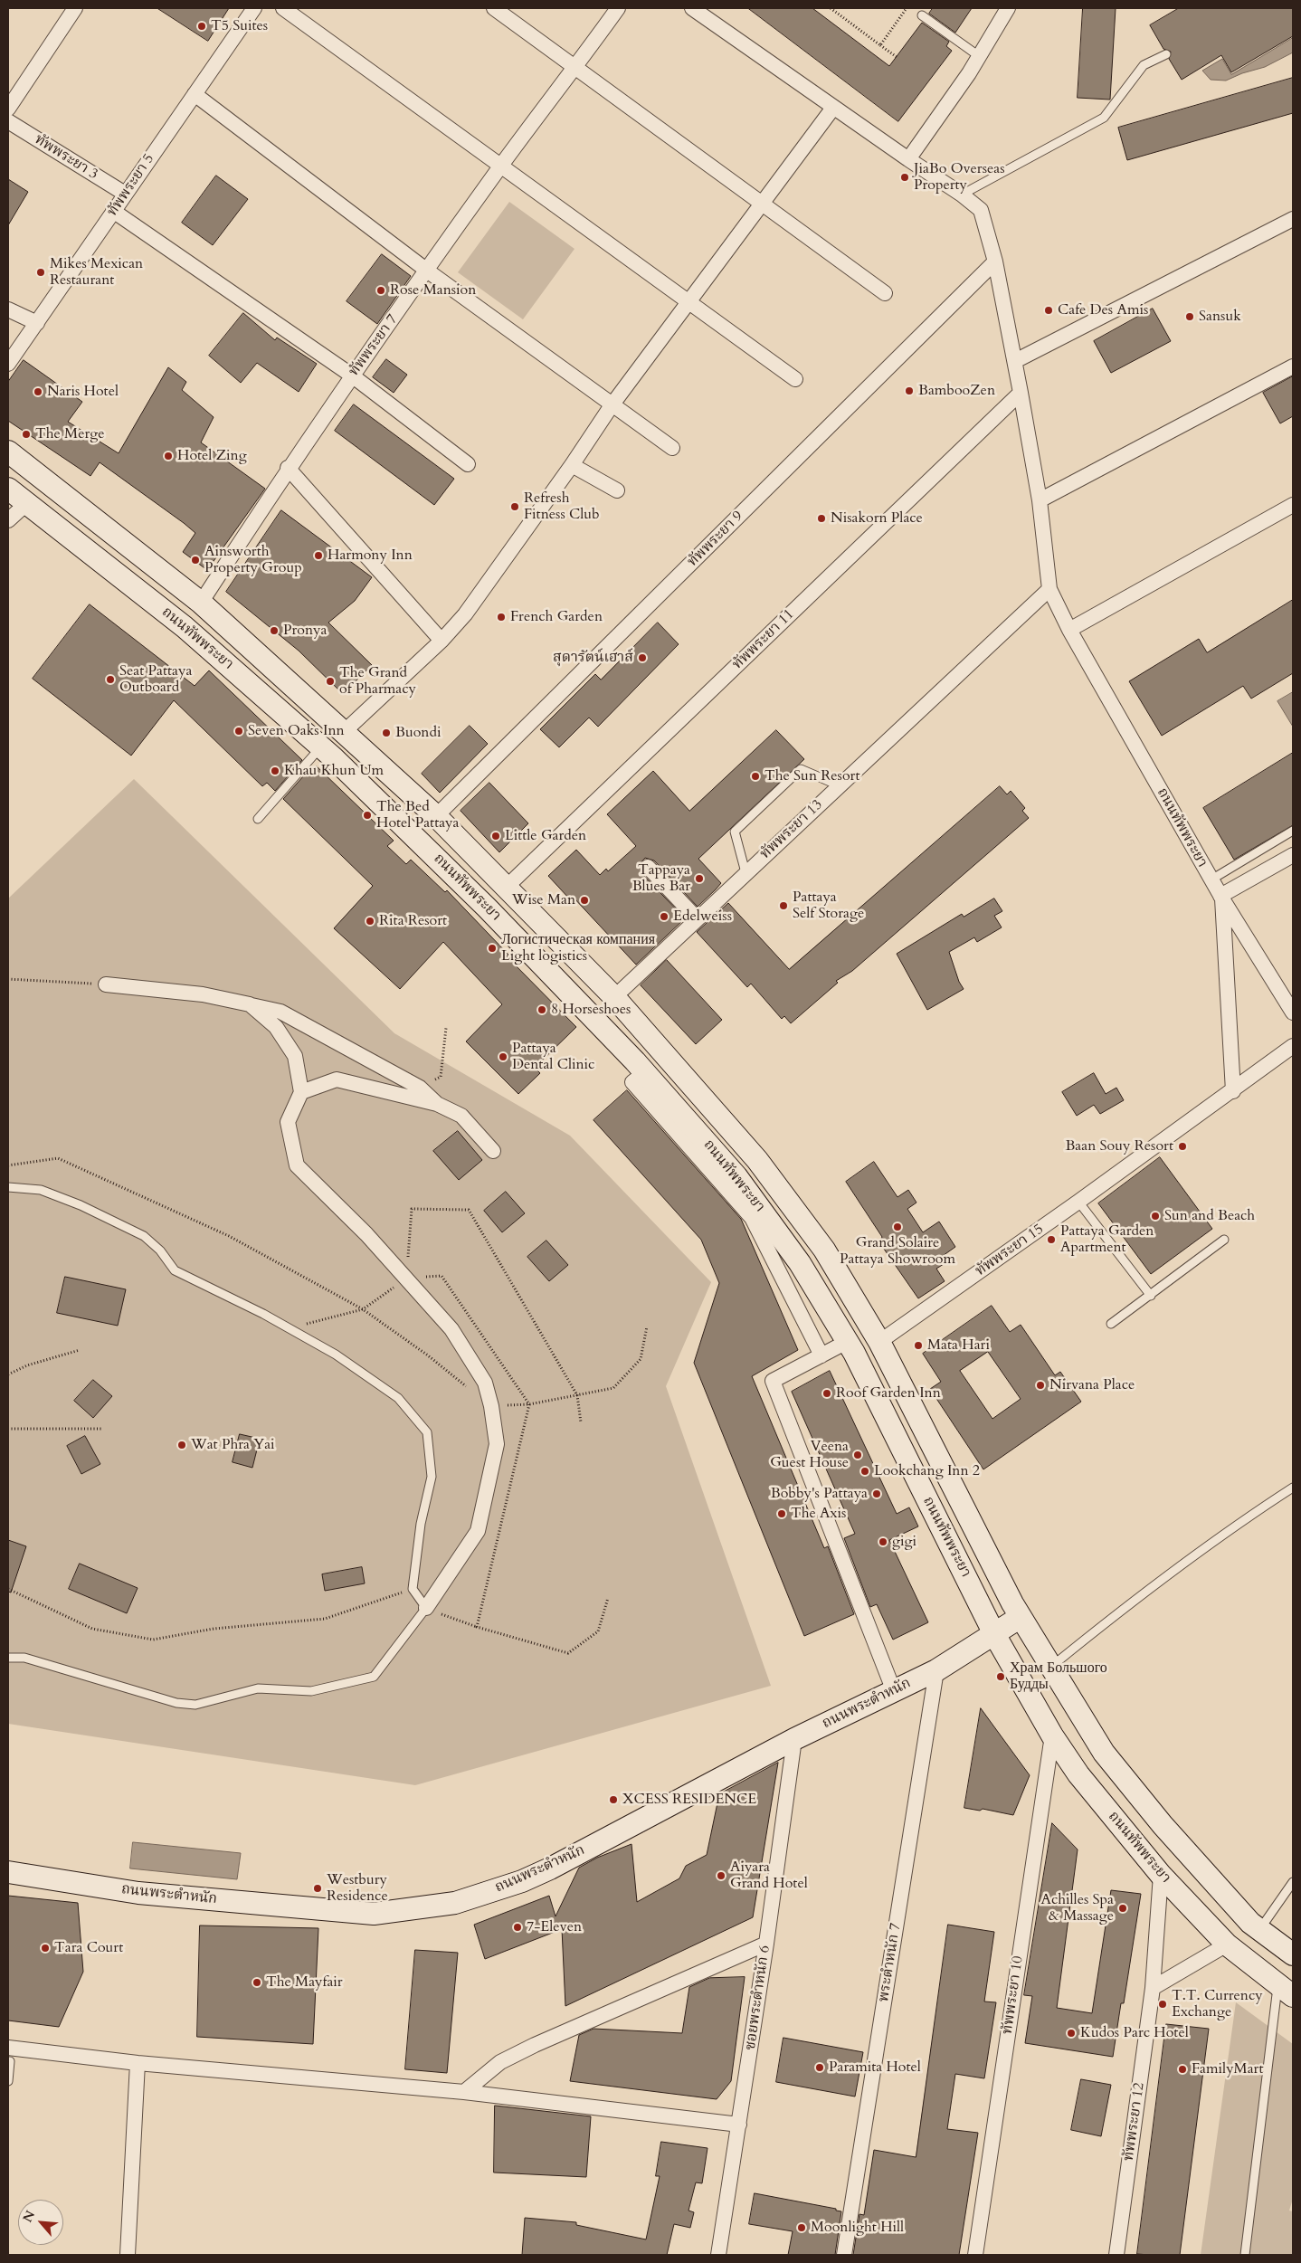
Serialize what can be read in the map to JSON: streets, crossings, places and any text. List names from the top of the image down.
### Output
{
  "streets": {
    "main road": ["ถนนทัพพระยา", "ถนนพระตำหนัก"],
    "street": [
      "ทัพพระยา 3",
      "ทัพพระยา 5",
      "ทัพพระยา 7",
      "ทัพพระยา 9",
      "ทัพพระยา 11",
      "ทัพพระยา 13",
      "ทัพพระยา 15",
      "พระตำหนัก 7",
      "ทัพพระยา 10",
      "ซอยพระตำหนัก 6",
      "ทัพพระยา 12"
    ]
  },
  "crossings": [
    ["ทัพพระยา 3", "ทัพพระยา 5"],
    ["ทัพพระยา 7", "ถนนทัพพระยา"],
    ["ทัพพระยา 9", "ถนนทัพพระยา"],
    ["ถนนทัพพระยา", "ทัพพระยา 11"],
    ["ถนนทัพพระยา", "ทัพพระยา 13"],
    ["ถนนทัพพระยา", "ทัพพระยา 15"],
    ["ถนนทัพพระยา", "ถนนพระตำหนัก"],
    ["ถนนทัพพระยา", "ทัพพระยา 10"],
    ["ถนนทัพพระยา", "ทัพพระยา 12"],
    ["ถนนพระตำหนัก", "พระตำหนัก 7"],
    ["ถนนพระตำหนัก", "ซอยพระตำหนัก 6"]
  ],
  "places": [
    "T5 Suites",
    "JiaBo Overseas Property",
    "Mikes Mexican Restaurant",
    "Rose Mansion",
    "Cafe Des Amis",
    "Sansuk",
    "BambooZen",
    "Naris Hotel",
    "The Merge",
    "Hotel Zing",
    "Refresh Fitness Club",
    "Nisakorn Place",
    "Harmony Inn",
    "Ainsworth Property Group",
    "French Garden",
    "Pronya",
    "สุดารัตน์เฮาส์",
    "Seat Pattaya Outboard",
    "The Grand of Pharmacy",
    "Seven Oaks Inn",
    "Buondi",
    "Khau Khun Um",
    "The Sun Resort",
    "The Bed Hotel Pattaya",
    "Little Garden",
    "Tappaya Blues Bar",
    "Wise Man",
    "Pattaya Self Storage",
    "Edelweiss",
    "Rita Resort",
    "Логистическая компания Light logistics",
    "8 Horseshoes",
    "Pattaya Dental Clinic",
    "Baan Souy Resort",
    "Sun and Beach",
    "Grand Solaire Pattaya Showroom",
    "Pattaya Garden Apartment",
    "Mata Hari",
    "Nirvana Place",
    "Roof Garden Inn",
    "Wat Phra Yai",
    "Veena Guest House",
    "Lookchang Inn 2",
    "Bobby's Pattaya",
    "The Axis",
    "gigi",
    "Храм Большого Будды",
    "XCESS RESIDENCE",
    "Aiyara Grand Hotel",
    "Westbury Residence",
    "Achilles Spa & Massage",
    "7-Eleven",
    "Tara Court",
    "The Mayfair",
    "T.T. Currency Exchange",
    "Kudos Parc Hotel",
    "Paramita Hotel",
    "FamilyMart",
    "Moonlight Hill"
  ],
  "north": "top left"
}
